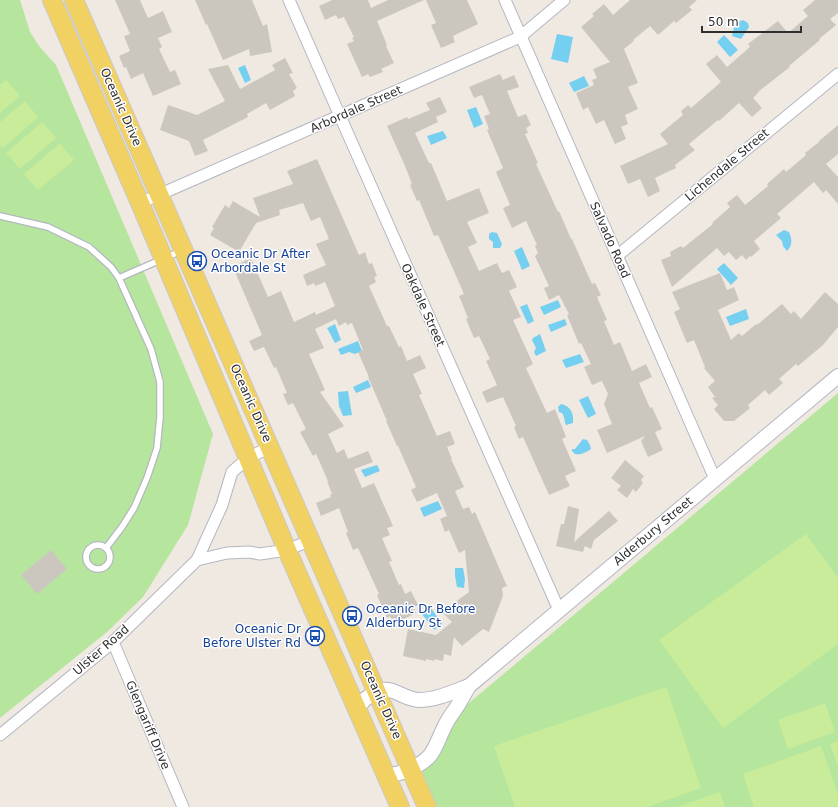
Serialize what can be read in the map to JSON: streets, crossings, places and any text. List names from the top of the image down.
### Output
{
  "streets": {
    "main road": ["Oceanic Drive"],
    "street": [
      "Arbordale Street",
      "Lichendale Street",
      "Salvado Road",
      "Oakdale Street",
      "Alderbury Street",
      "Ulster Road",
      "Glengariff Drive"
    ]
  },
  "crossings": [
    ["Oceanic Drive", "Arbordale Street"],
    ["Oceanic Drive", "Alderbury Street"],
    ["Oceanic Drive", "Ulster Road"],
    ["Arbordale Street", "Salvado Road"],
    ["Arbordale Street", "Oakdale Street"],
    ["Lichendale Street", "Salvado Road"],
    ["Salvado Road", "Alderbury Street"],
    ["Oakdale Street", "Alderbury Street"],
    ["Ulster Road", "Glengariff Drive"]
  ],
  "places": {
    "bus stop": ["Oceanic Dr After Arbordale St", "Oceanic Dr Before Alderbury St", "Oceanic Dr Before Ulster Rd"]
  },
  "scale_bar": "50 m"
}
